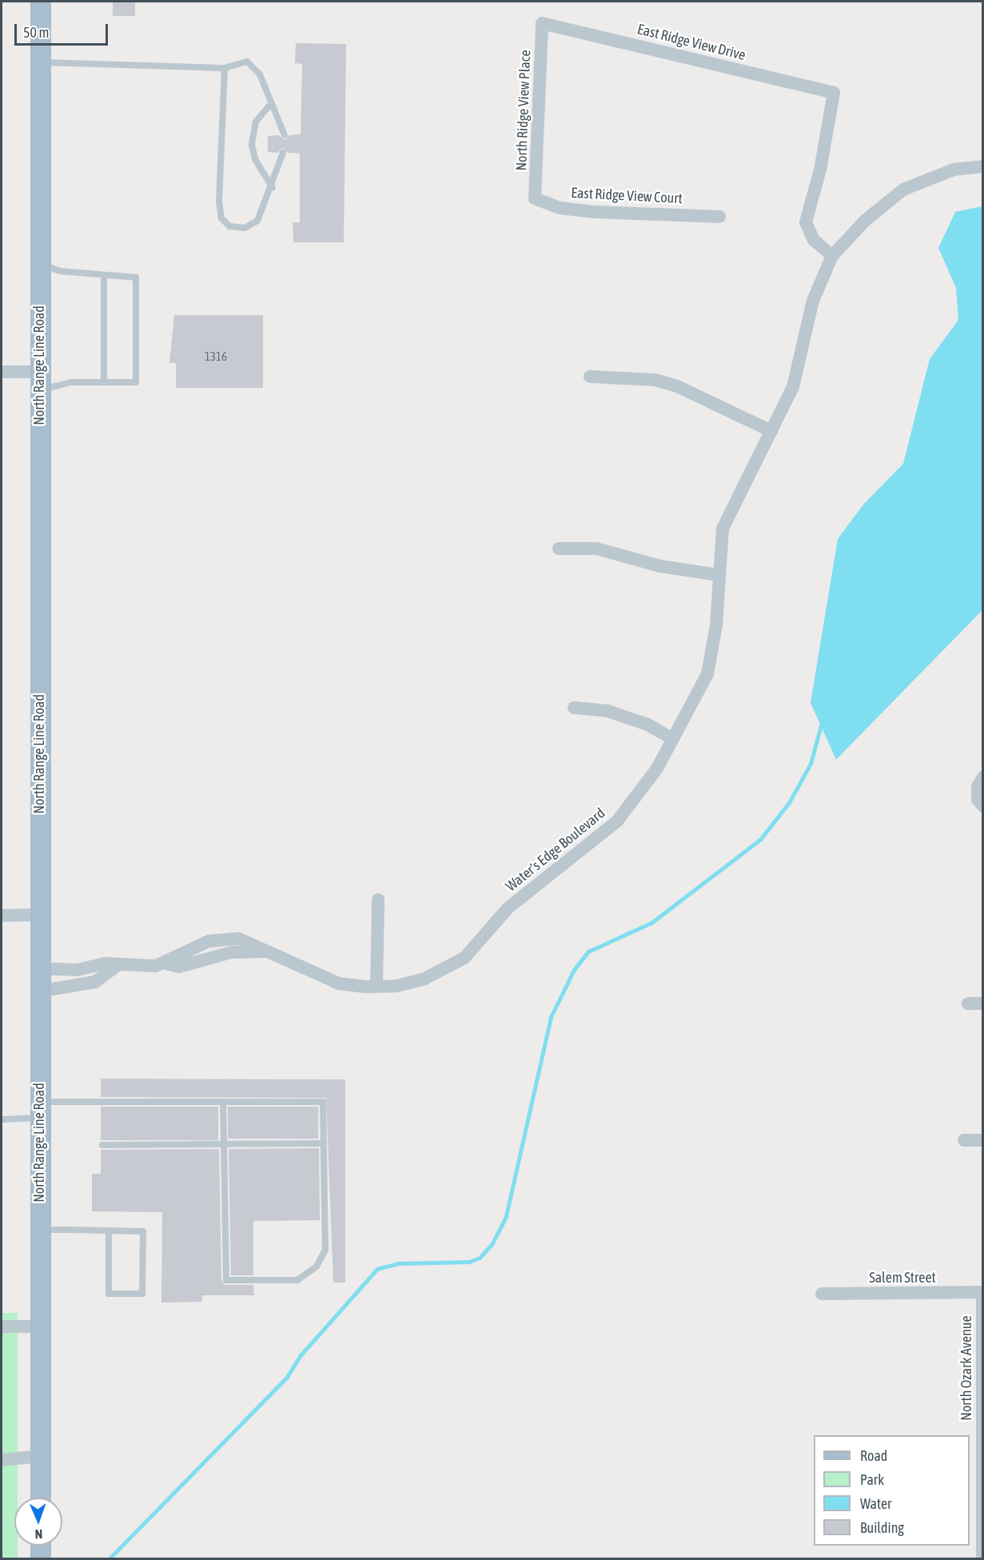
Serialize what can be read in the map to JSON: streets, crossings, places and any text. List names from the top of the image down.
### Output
{
  "streets": {
    "main road": ["North Range Line Road"],
    "street": [
      "East Ridge View Drive",
      "North Ridge View Place",
      "East Ridge View Court",
      "Water's Edge Boulevard",
      "Salem Street",
      "North Ozark Avenue"
    ]
  },
  "crossings": [
    ["East Ridge View Drive", "North Ridge View Place"],
    ["East Ridge View Drive", "Water's Edge Boulevard"],
    ["North Ridge View Place", "East Ridge View Court"],
    ["North Range Line Road", "Water's Edge Boulevard"],
    ["Salem Street", "North Ozark Avenue"]
  ],
  "house_numbers": ["1316"],
  "legend": [
    "Road",
    "Park",
    "Water",
    "Building"
  ],
  "scale_bar": "50 m",
  "north": "bottom"
}
